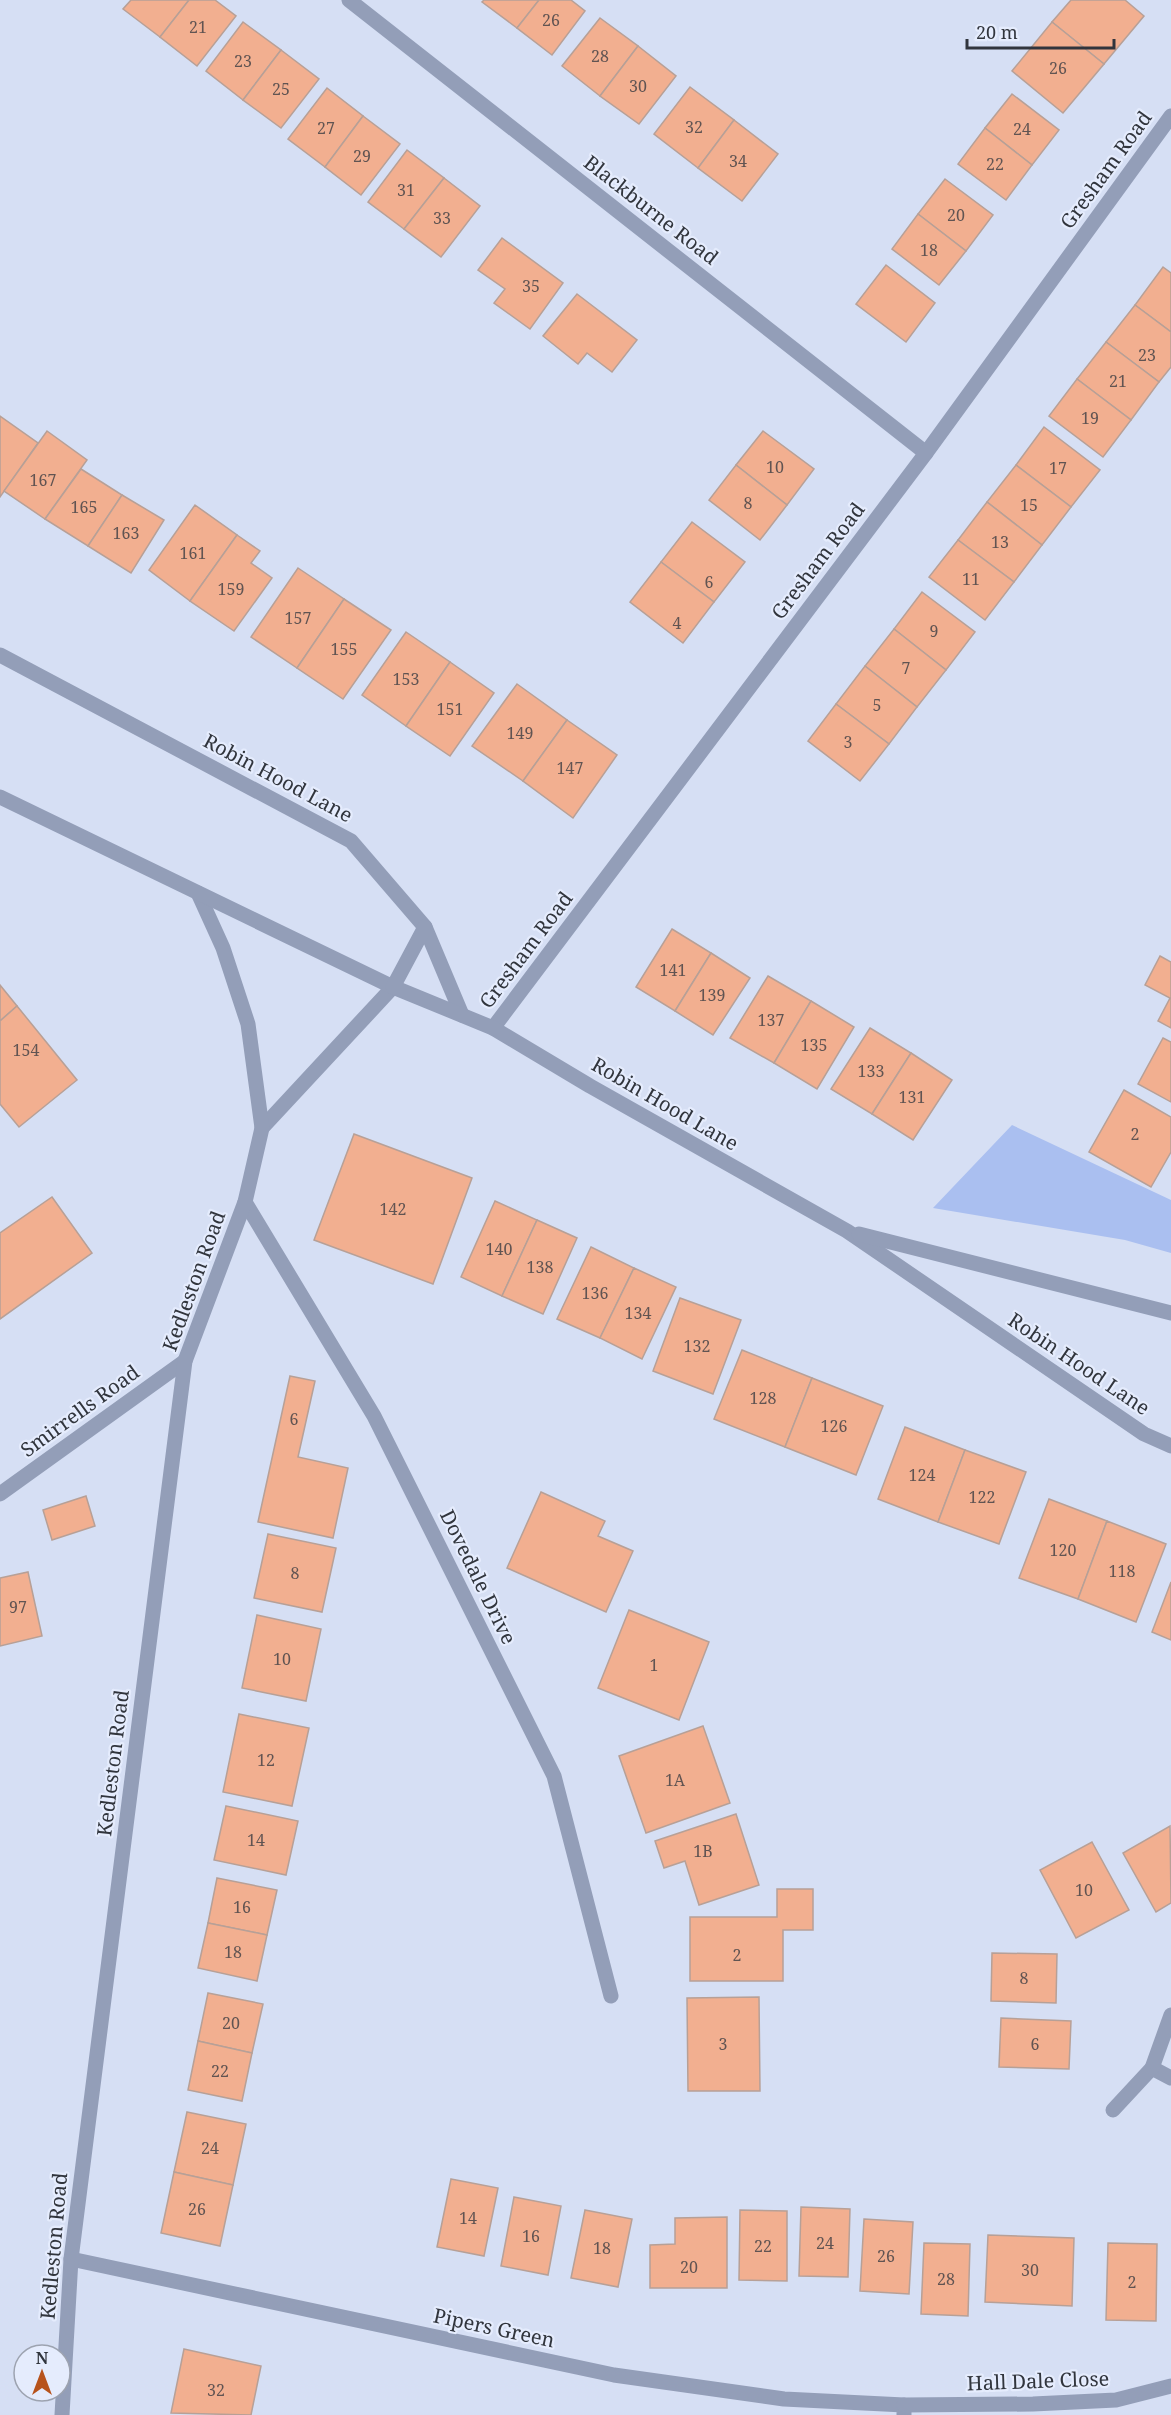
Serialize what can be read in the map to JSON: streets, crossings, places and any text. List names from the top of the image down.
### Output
{
  "streets": {
    "street": [
      "Gresham Road",
      "Blackburne Road",
      "Robin Hood Lane",
      "Kedleston Road",
      "Smirrells Road",
      "Dovedale Drive",
      "Pipers Green",
      "Hall Dale Close"
    ]
  },
  "crossings": [
    ["Gresham Road", "Blackburne Road"],
    ["Gresham Road", "Robin Hood Lane"],
    ["Robin Hood Lane", "Kedleston Road"],
    ["Kedleston Road", "Smirrells Road"],
    ["Kedleston Road", "Dovedale Drive"],
    ["Kedleston Road", "Pipers Green"],
    ["Pipers Green", "Hall Dale Close"]
  ],
  "house_numbers": [
    "26",
    "21",
    "28",
    "23",
    "26",
    "30",
    "25",
    "32",
    "27",
    "24",
    "29",
    "34",
    "22",
    "31",
    "20",
    "33",
    "18",
    "35",
    "23",
    "21",
    "19",
    "10",
    "17",
    "167",
    "8",
    "15",
    "165",
    "163",
    "13",
    "161",
    "11",
    "6",
    "159",
    "157",
    "4",
    "9",
    "155",
    "7",
    "153",
    "5",
    "151",
    "149",
    "3",
    "147",
    "141",
    "139",
    "137",
    "135",
    "154",
    "133",
    "131",
    "2",
    "142",
    "140",
    "138",
    "136",
    "134",
    "132",
    "128",
    "6",
    "126",
    "124",
    "122",
    "120",
    "118",
    "8",
    "97",
    "10",
    "1",
    "12",
    "1A",
    "14",
    "1B",
    "10",
    "16",
    "18",
    "2",
    "8",
    "20",
    "3",
    "6",
    "22",
    "24",
    "26",
    "14",
    "16",
    "24",
    "22",
    "18",
    "26",
    "20",
    "30",
    "28",
    "2",
    "32"
  ],
  "scale_bar": "20 m",
  "north": "top"
}
